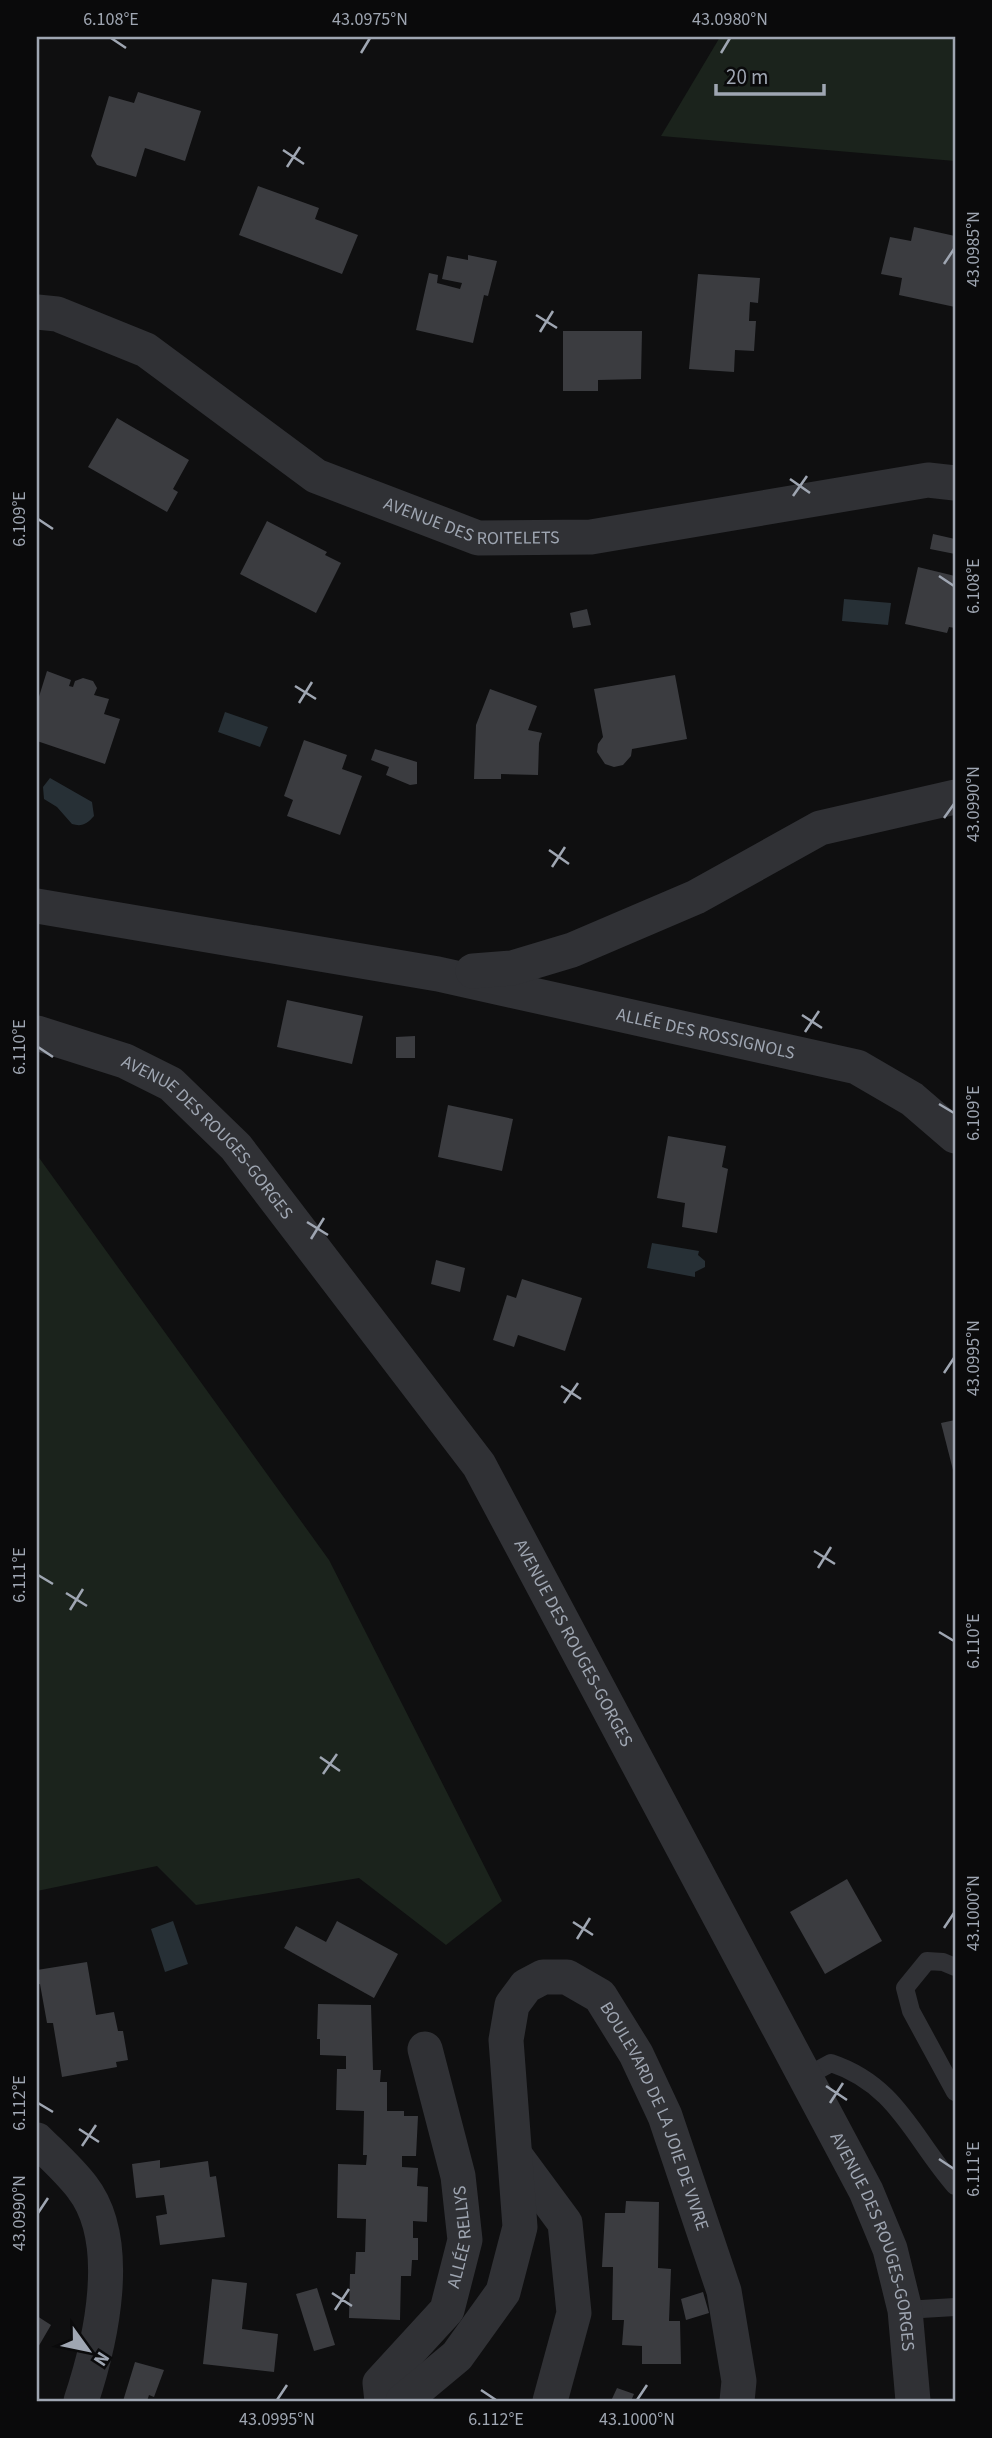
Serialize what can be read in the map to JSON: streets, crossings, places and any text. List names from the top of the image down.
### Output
{
  "streets": {
    "street": [
      "AVENUE DES ROITELETS",
      "ALLÉE DES ROSSIGNOLS",
      "AVENUE DES ROUGES-GORGES",
      "BOULEVARD DE LA JOIE DE VIVRE",
      "ALLÉE RELLYS"
    ]
  },
  "scale_bar": "20 m",
  "north": "bottom right",
  "coordinates": [
    "6.108°E",
    "43.0975°N",
    "43.0980°N",
    "43.0985°N",
    "6.109°E",
    "43.0990°N",
    "6.110°E",
    "43.0995°N",
    "6.111°E",
    "43.1000°N",
    "6.112°E"
  ]
}
